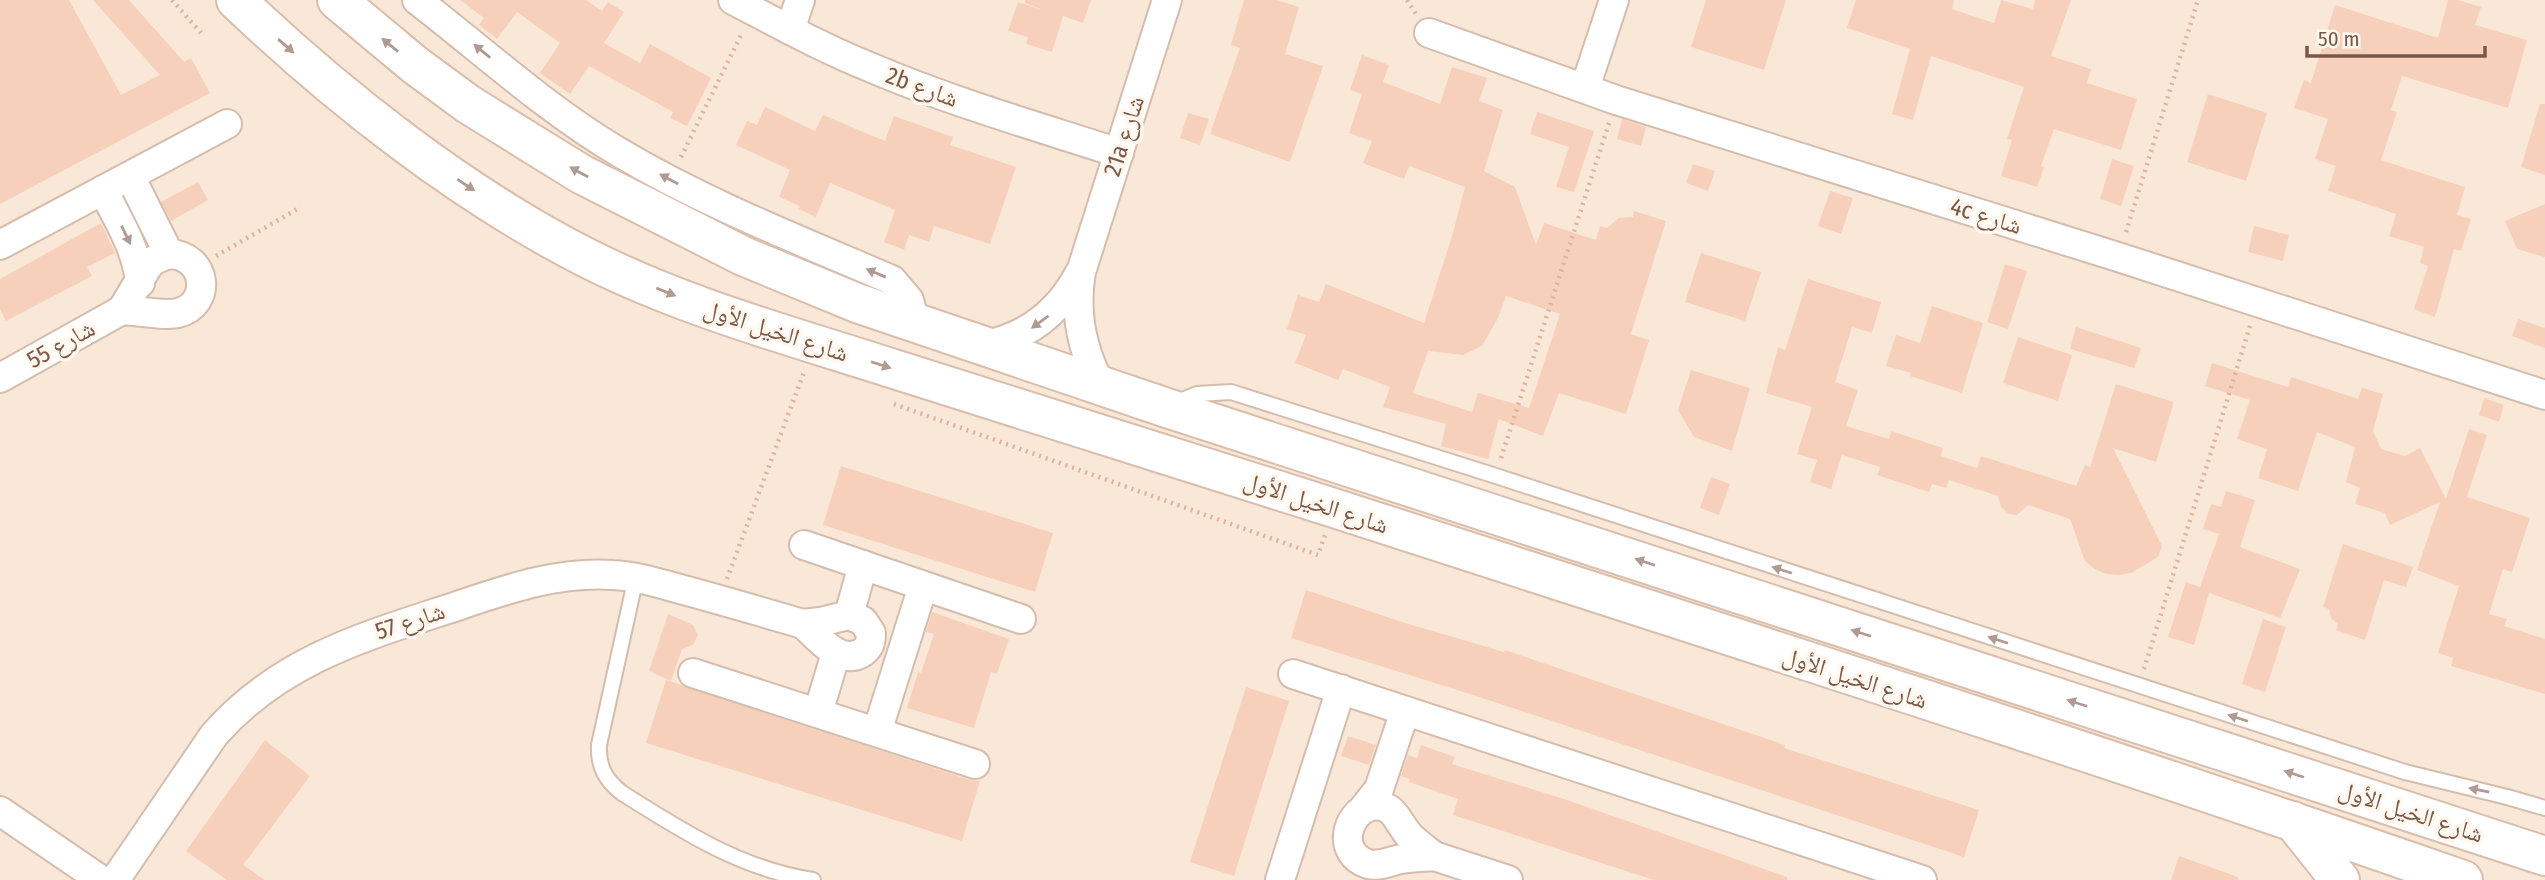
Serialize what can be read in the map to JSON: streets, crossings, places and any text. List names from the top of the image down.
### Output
{
  "streets": {
    "main road": ["شارع الخيل الأول"],
    "street": [
      "2b شارع",
      "21a شارع",
      "4c شارع",
      "شارع 55",
      "شارع 57"
    ]
  },
  "crossings": [
    ["2b شارع", "21a شارع"],
    ["21a شارع", "شارع الخيل الأول"]
  ],
  "scale_bar": "50 m"
}
